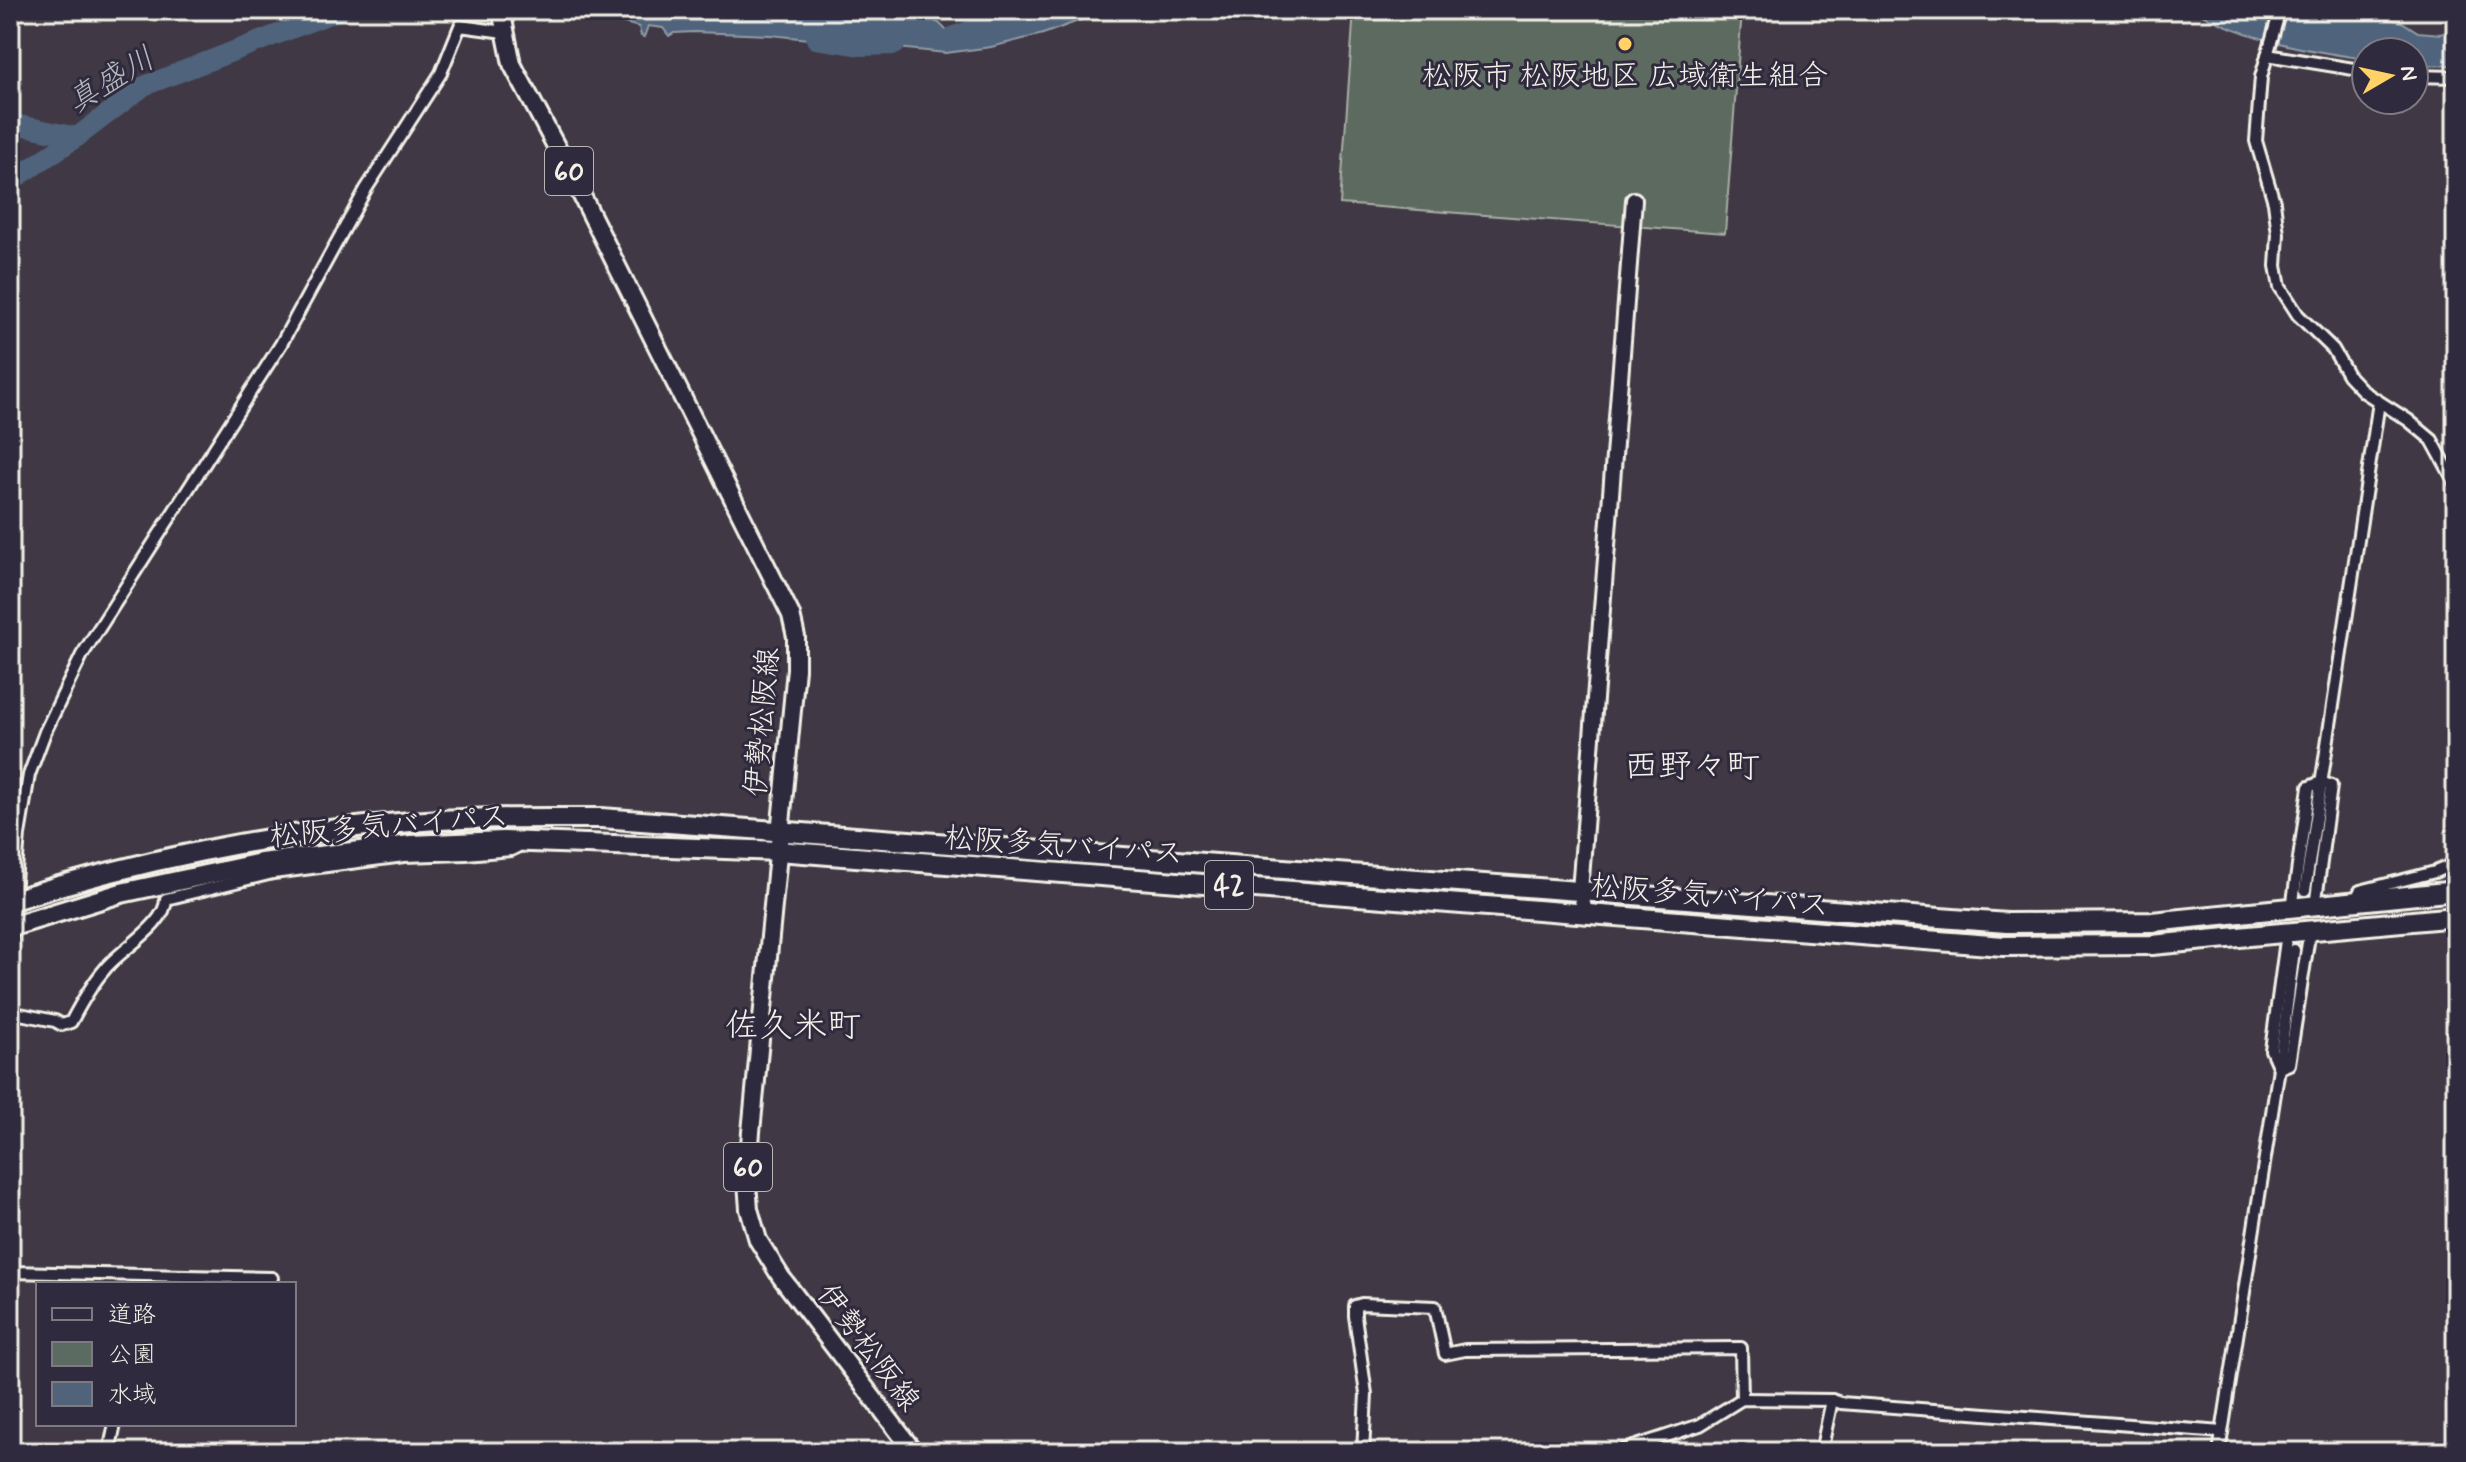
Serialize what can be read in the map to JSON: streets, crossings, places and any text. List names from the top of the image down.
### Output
{
  "streets": {
    "highway": ["松阪多気バイパス", "42"],
    "main road": ["60", "伊勢松阪線"]
  },
  "crossings": [
    ["伊勢松阪線", "松阪多気バイパス"]
  ],
  "districts": ["西野々町", "佐久米町"],
  "water": ["真盛川"],
  "places": ["松阪市 松阪地区 広域衛生組合"],
  "legend": ["道路", "公園", "水域"],
  "north": "right"
}
